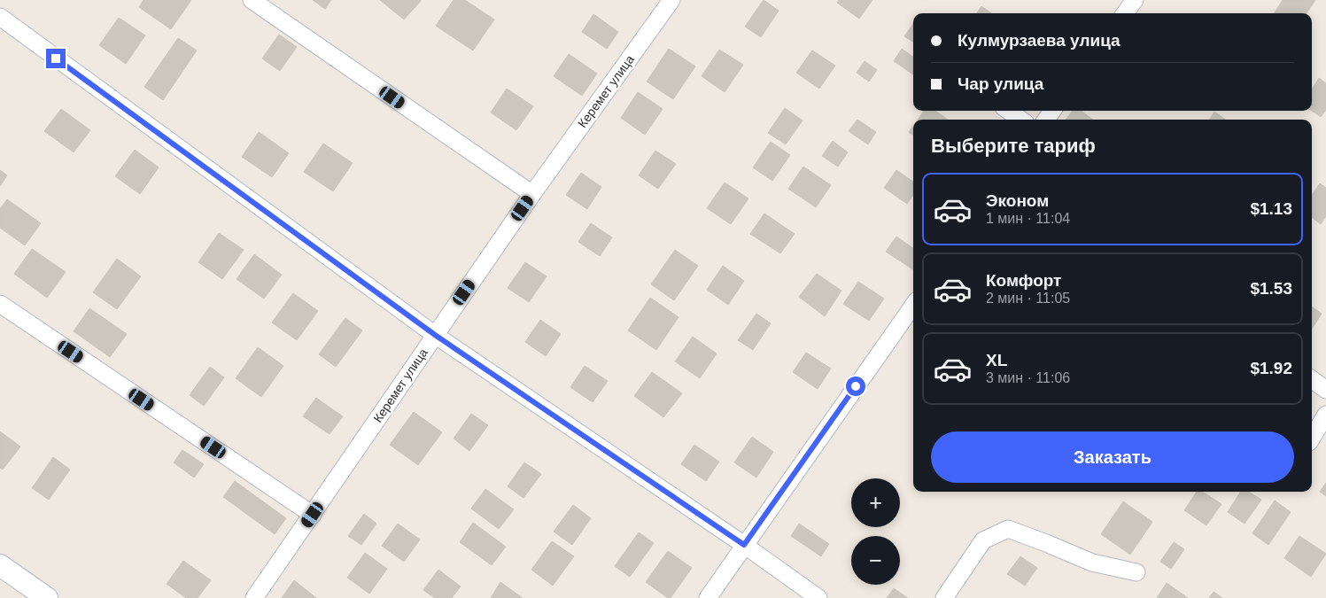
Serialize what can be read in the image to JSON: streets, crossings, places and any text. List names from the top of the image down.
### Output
{
  "streets": {
    "street": ["Керемет улица"]
  },
  "page": {
    "banner": ["Кулмурзаева улица", "Чар улица"],
    "heading": "Выберите тариф",
    "list": [
      {
        "name": "Эконом",
        "note": "1 мин · 11:04",
        "value": "$1.13"
      },
      {
        "name": "Комфорт",
        "note": "2 мин · 11:05",
        "value": "$1.53"
      },
      {
        "name": "XL",
        "note": "3 мин · 11:06",
        "value": "$1.92"
      }
    ],
    "buttons": "Заказать",
    "map_buttons": ["+", "−"]
  }
}
